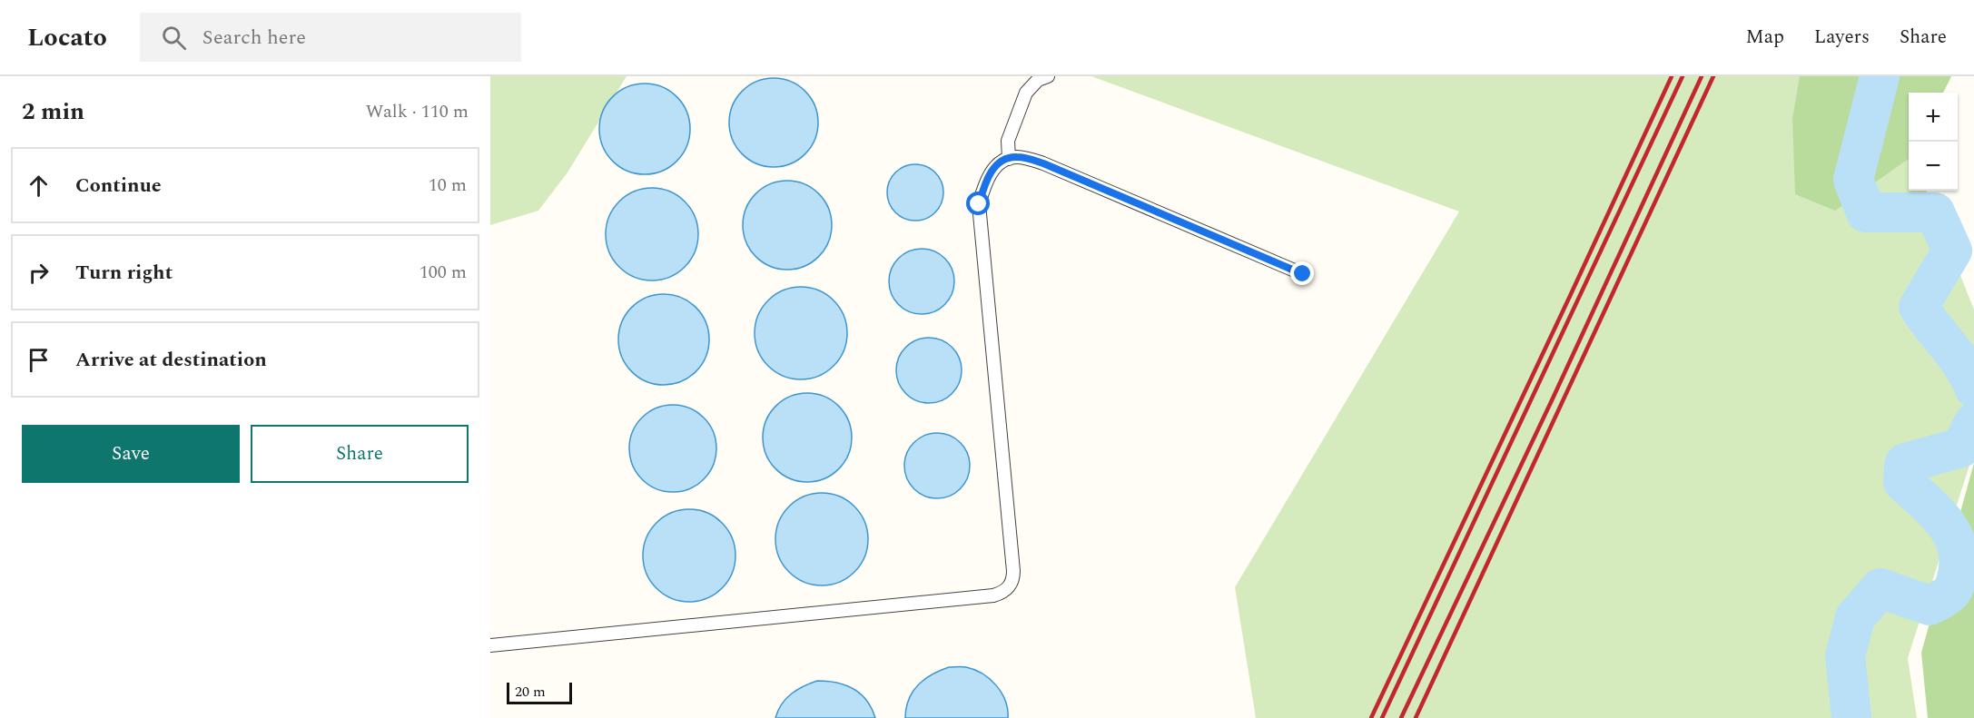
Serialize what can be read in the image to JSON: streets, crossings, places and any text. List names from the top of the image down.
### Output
{
  "scale_bar": "20 m",
  "page": {
    "header": "Locato",
    "search": "Search here",
    "nav": ["Map", "Layers", "Share"],
    "heading": ["2 min", "Walk · 110 m"],
    "map_buttons": ["+", "−"],
    "list": [
      ["Continue", "10 m"],
      ["Turn right", "100 m"],
      "Arrive at destination"
    ],
    "buttons": ["Save", "Share"],
    "scale": "20 m"
  }
}
